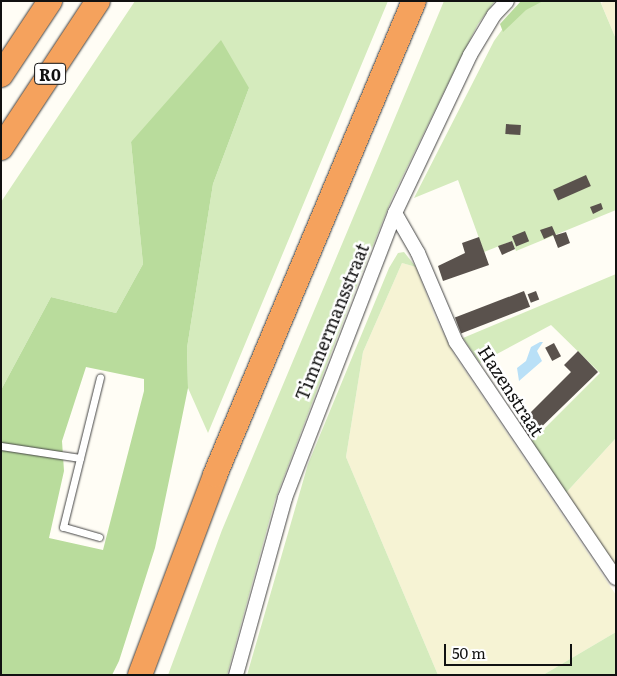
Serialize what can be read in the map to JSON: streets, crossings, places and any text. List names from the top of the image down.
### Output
{
  "streets": {
    "highway": ["R0"],
    "street": ["Timmermansstraat", "Hazenstraat"]
  },
  "crossings": [
    ["Timmermansstraat", "Hazenstraat"]
  ],
  "scale_bar": "50 m"
}
